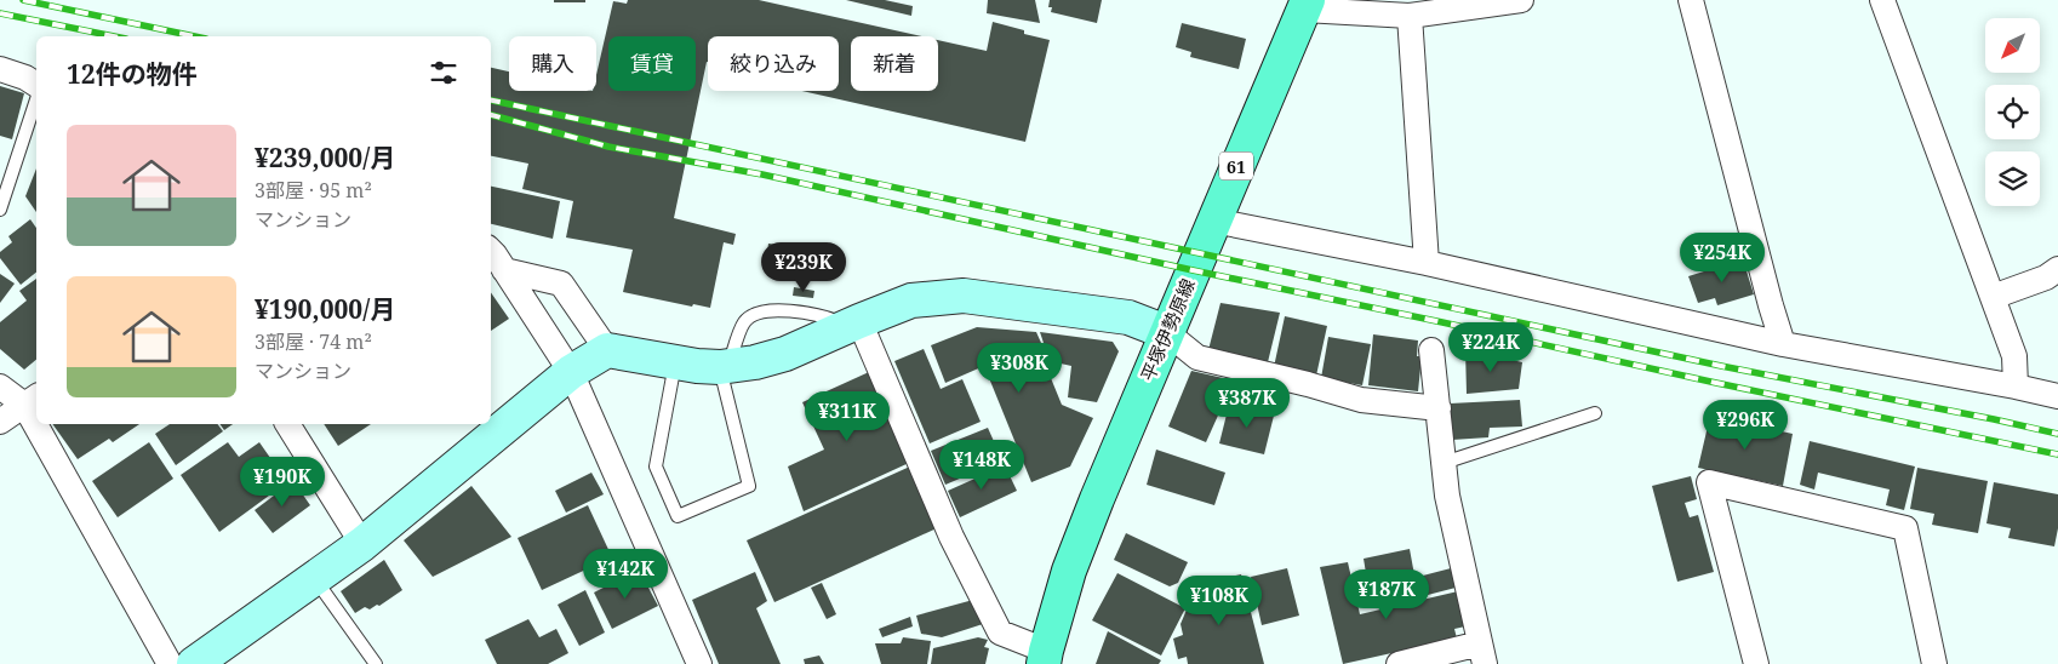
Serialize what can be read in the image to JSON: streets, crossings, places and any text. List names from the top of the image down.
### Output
{
  "streets": {
    "main road": ["61", "平塚伊勢原線"]
  },
  "north": "bottom left",
  "page": {
    "chip": [
      "購入",
      "賃貸",
      "絞り込み",
      "新着"
    ],
    "heading": "12件の物件",
    "list": [
      {
        "name": "¥239,000/月",
        "note": "3部屋 · 95 m² · マンション"
      },
      {
        "name": "¥190,000/月",
        "note": "3部屋 · 74 m² · マンション"
      }
    ],
    "price": [
      "¥254K",
      "¥239K",
      "¥224K",
      "¥308K",
      "¥387K",
      "¥311K",
      "¥296K",
      "¥148K",
      "¥190K",
      "¥142K",
      "¥187K",
      "¥108K"
    ]
  }
}
